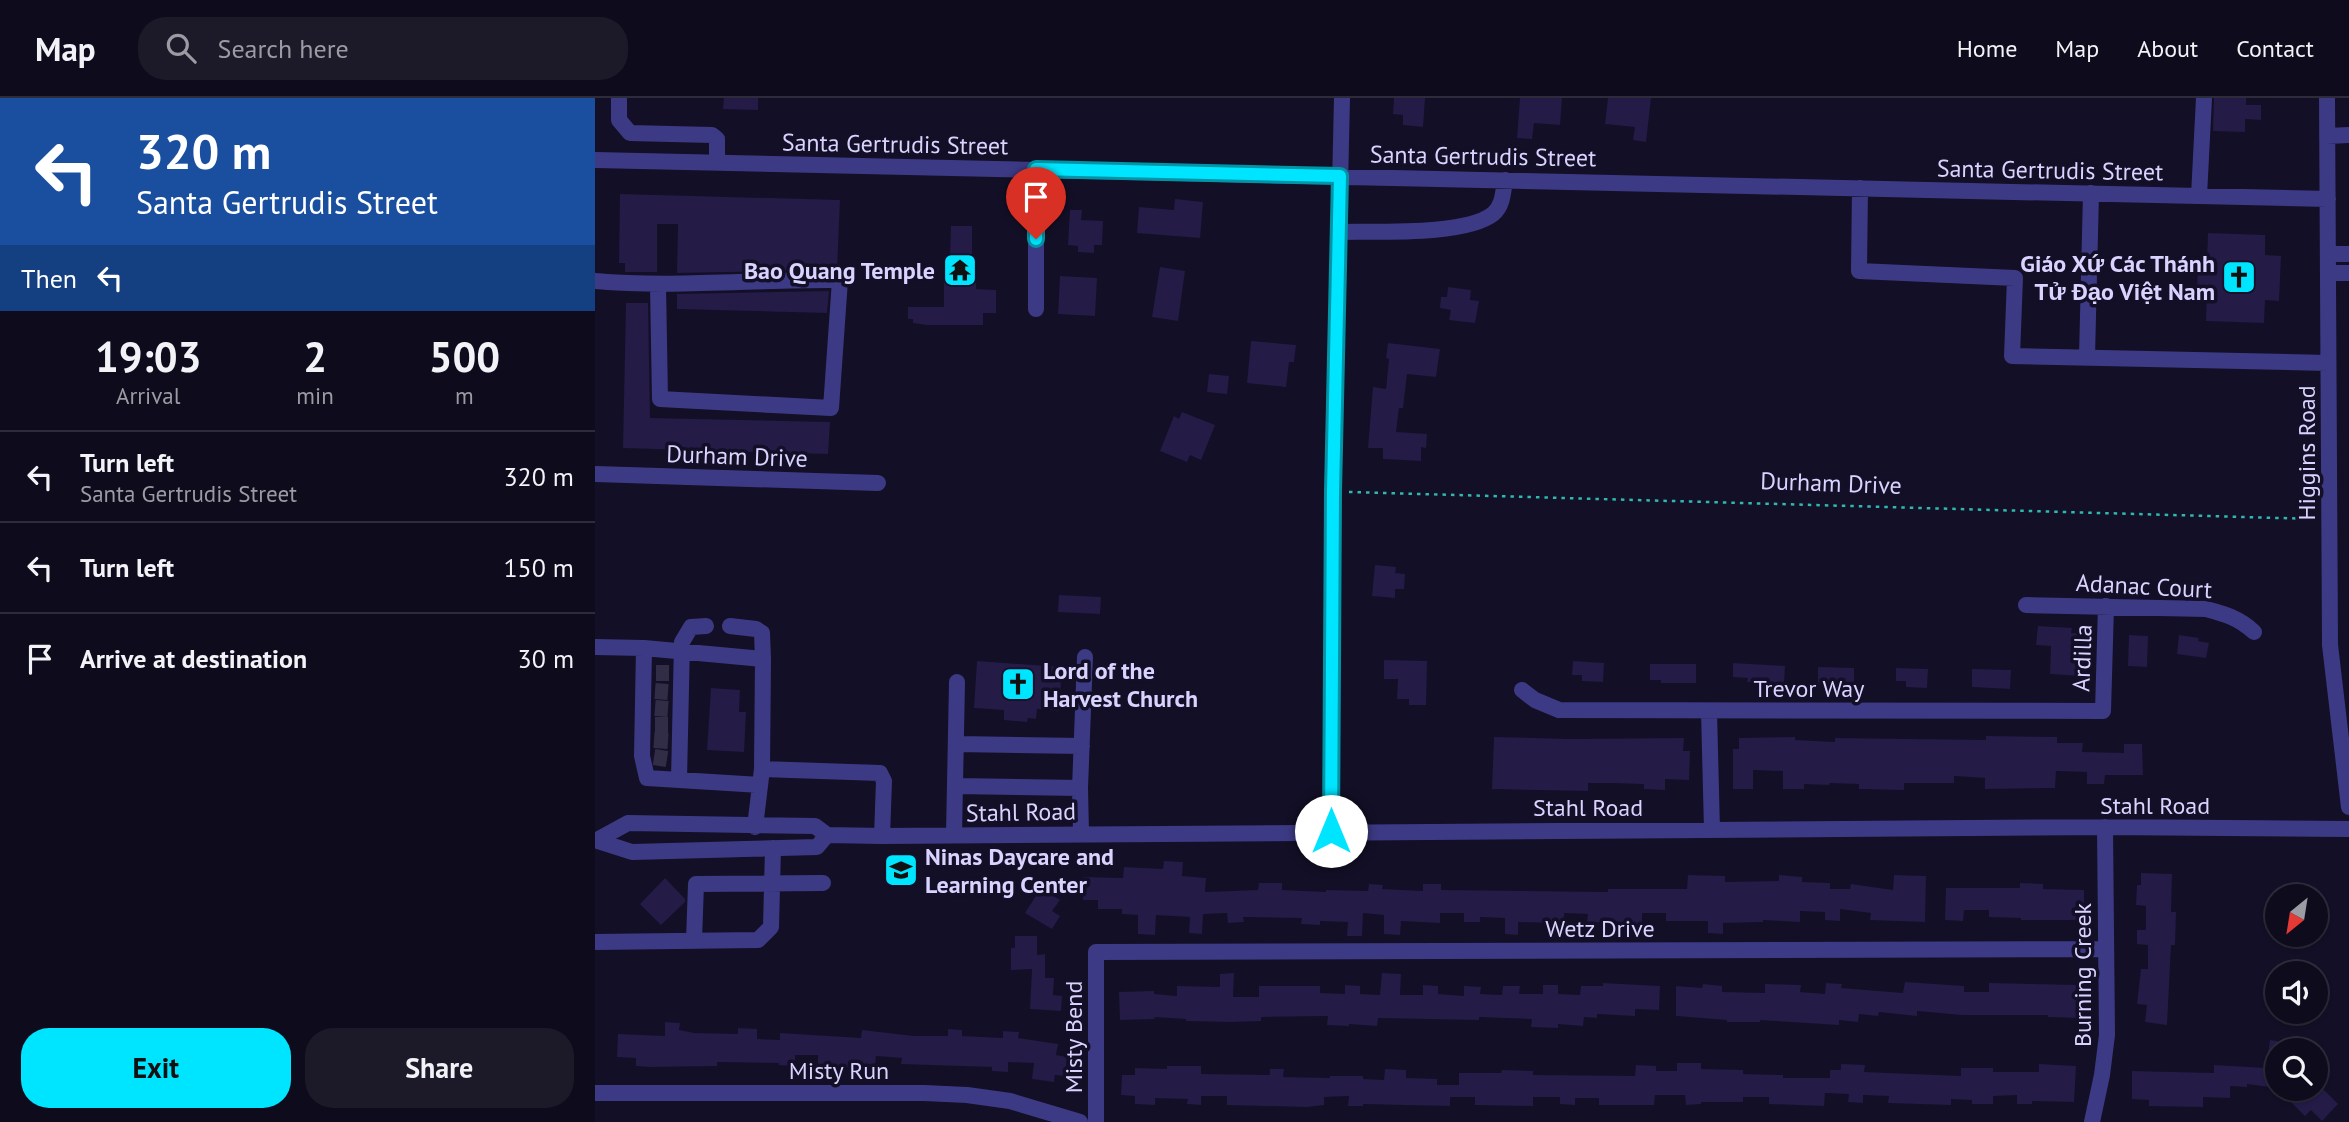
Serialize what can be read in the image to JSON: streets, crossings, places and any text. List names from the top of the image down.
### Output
{
  "streets": {
    "street": [
      "Santa Gertrudis Street",
      "Higgins Road",
      "Durham Drive",
      "Adanac Court",
      "Ardilla",
      "Trevor Way",
      "Stahl Road",
      "Wetz Drive",
      "Burning Creek",
      "Misty Bend",
      "Misty Run"
    ]
  },
  "crossings": [
    ["Santa Gertrudis Street", "Higgins Road"],
    ["Higgins Road", "Durham Drive"],
    ["Adanac Court", "Ardilla"],
    ["Ardilla", "Trevor Way"],
    ["Stahl Road", "Burning Creek"],
    ["Wetz Drive", "Burning Creek"],
    ["Wetz Drive", "Misty Bend"]
  ],
  "places": {
    "temple": ["Bao Quang Temple"],
    "church": ["Giáo Xứ Các Thánh Tử Đạo Việt Nam", "Lord of the Harvest Church"],
    "school or university": ["Ninas Daycare and Learning Center"]
  },
  "north": "bottom left",
  "page": {
    "header": "Map",
    "search": "Search here",
    "nav": [
      "Home",
      "Map",
      "About",
      "Contact"
    ],
    "turn": ["320 m", "Santa Gertrudis Street"],
    "then": "Then",
    "eta": [
      "19:03",
      "Arrival",
      "2",
      "min",
      "500",
      "m"
    ],
    "list": [
      {
        "name": "Turn left",
        "note": "Santa Gertrudis Street",
        "value": "320 m"
      },
      {
        "name": "Turn left",
        "value": "150 m"
      },
      {
        "name": "Arrive at destination",
        "value": "30 m"
      }
    ],
    "buttons": ["Exit", "Share"]
  }
}
